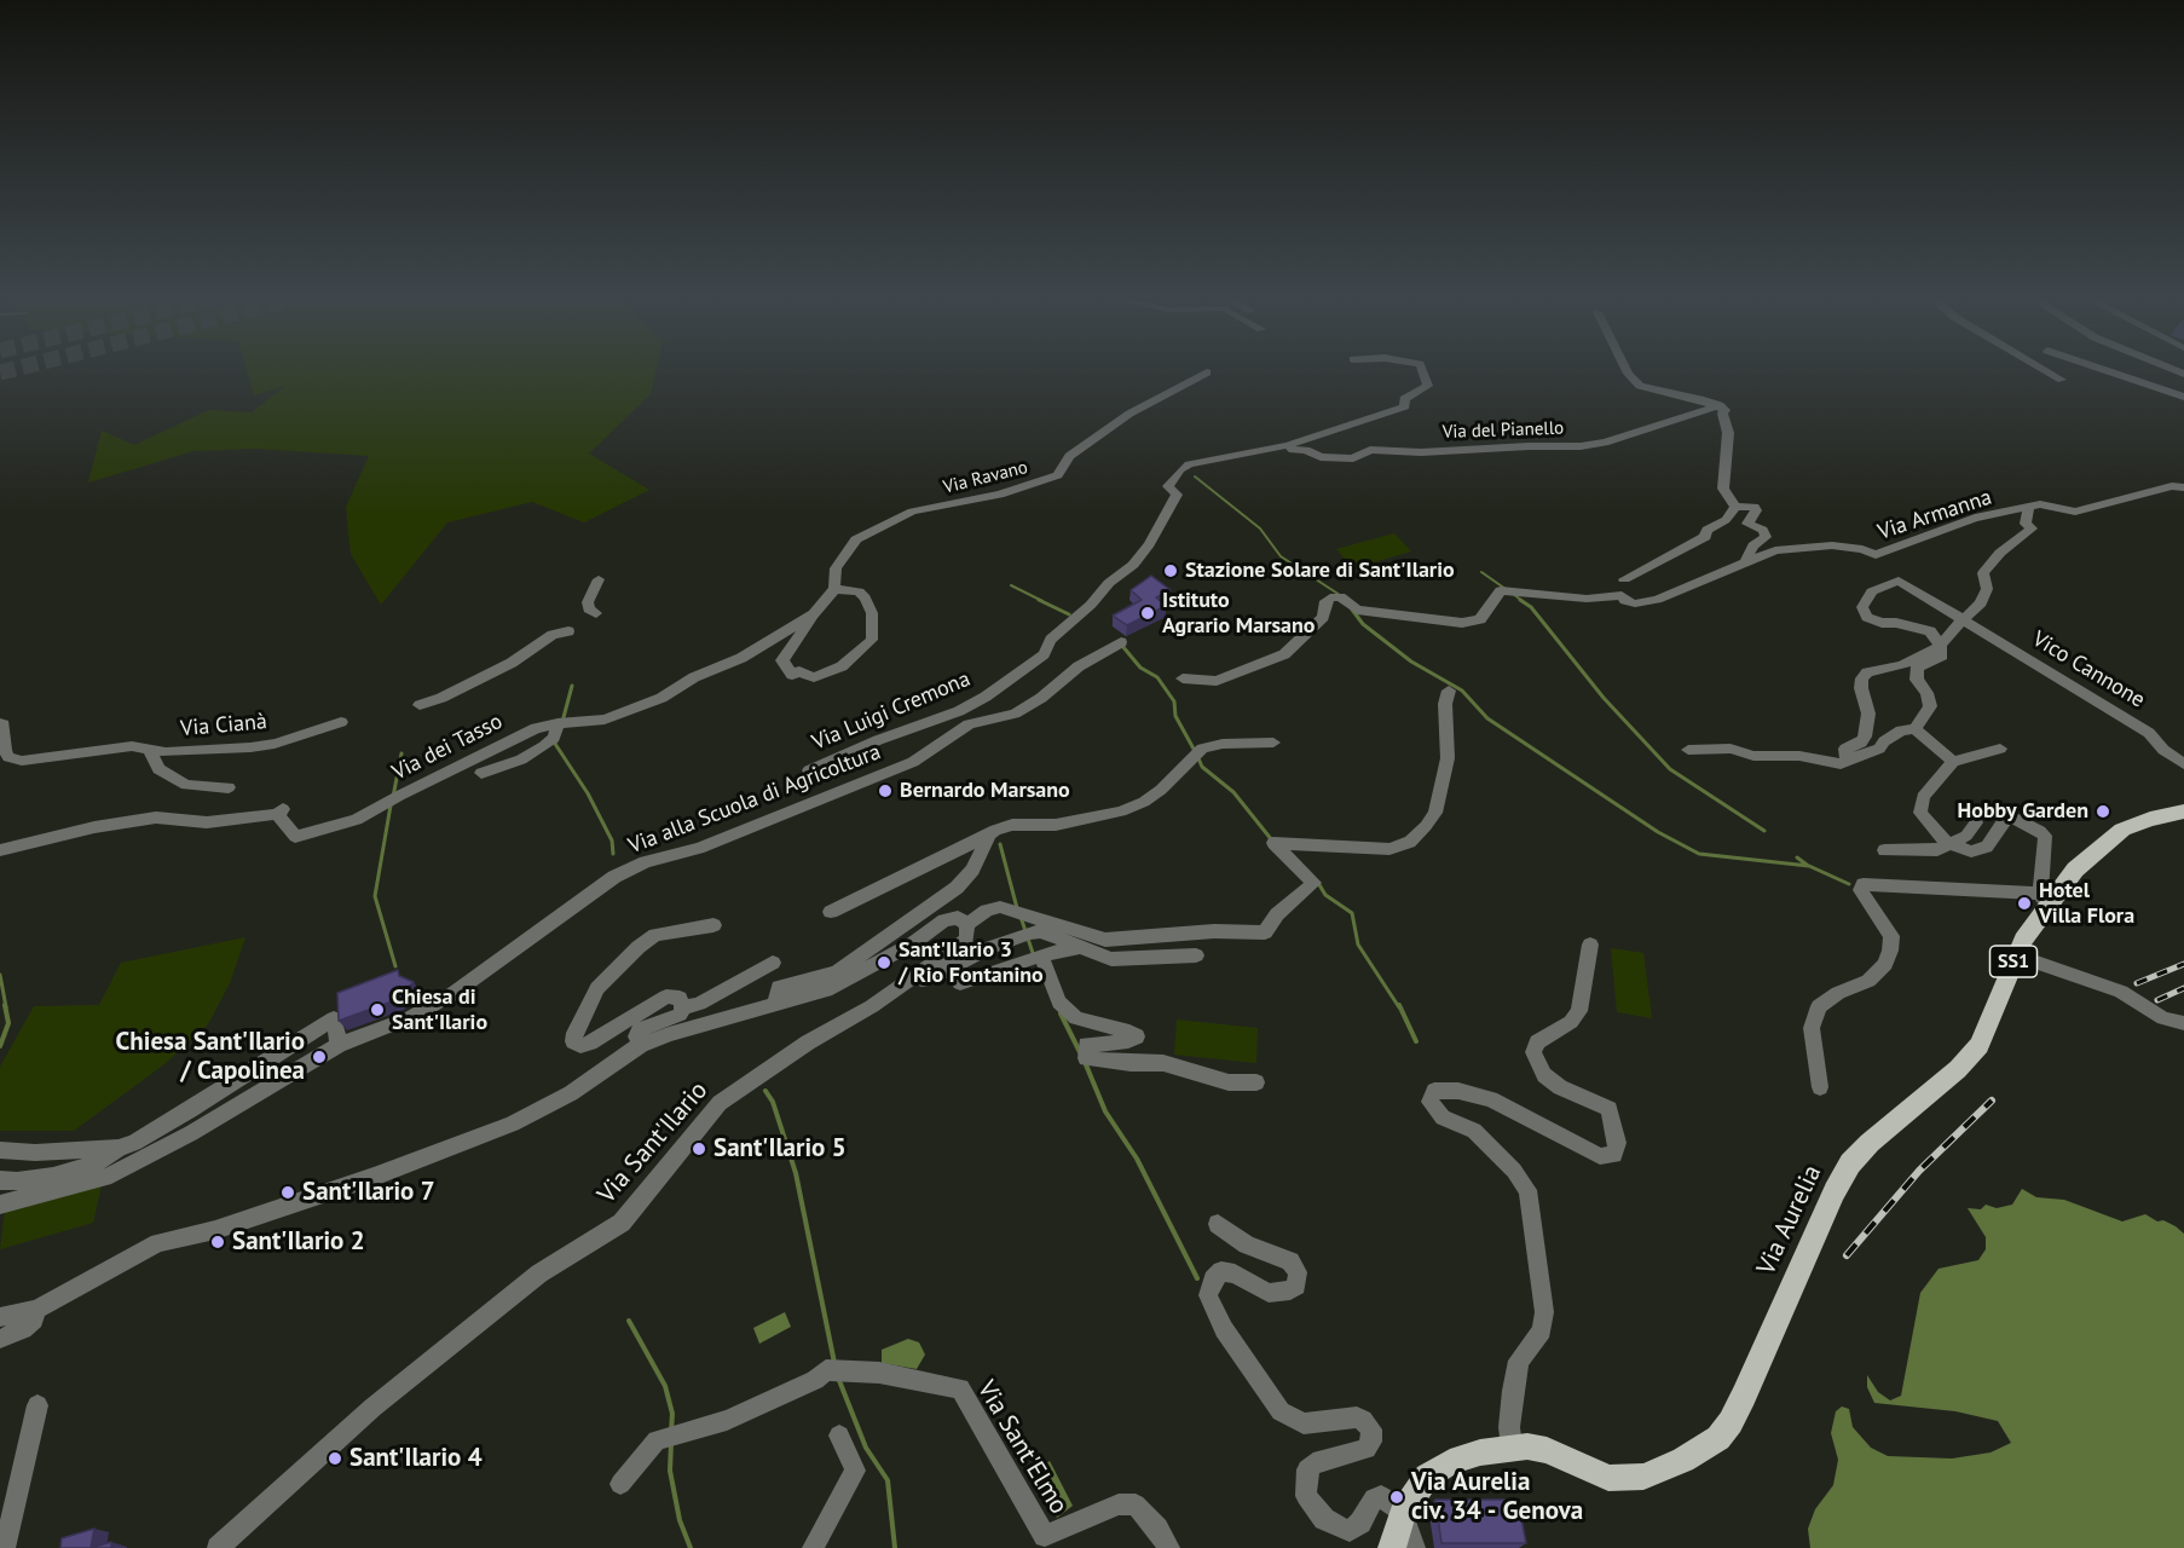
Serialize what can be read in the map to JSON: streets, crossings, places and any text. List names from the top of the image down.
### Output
{
  "streets": {
    "main road": ["SS1", "Via Aurelia"],
    "street": [
      "Via del Pianello",
      "Via Ravano",
      "Via Armanna",
      "Vico Cannone",
      "Via Luigi Cremona",
      "Via Cianà",
      "Via dei Tasso",
      "Via alla Scuola di Agricoltura",
      "Via Sant'Ilario",
      "Via Sant'Elmo"
    ]
  },
  "crossings": [
    ["Via del Pianello", "Via Luigi Cremona"]
  ],
  "places": [
    "Stazione Solare di Sant'Ilario",
    "Istituto Agrario Marsano",
    "Bernardo Marsano",
    "Hobby Garden",
    "Hotel Villa Flora",
    "Sant'Ilario 3 / Rio Fontanino",
    "Chiesa di Sant'Ilario",
    "Chiesa Sant'Ilario / Capolinea",
    "Sant'Ilario 5",
    "Sant'Ilario 7",
    "Sant'Ilario 2",
    "Sant'Ilario 4",
    "Via Aurelia civ. 34 - Genova"
  ]
}
